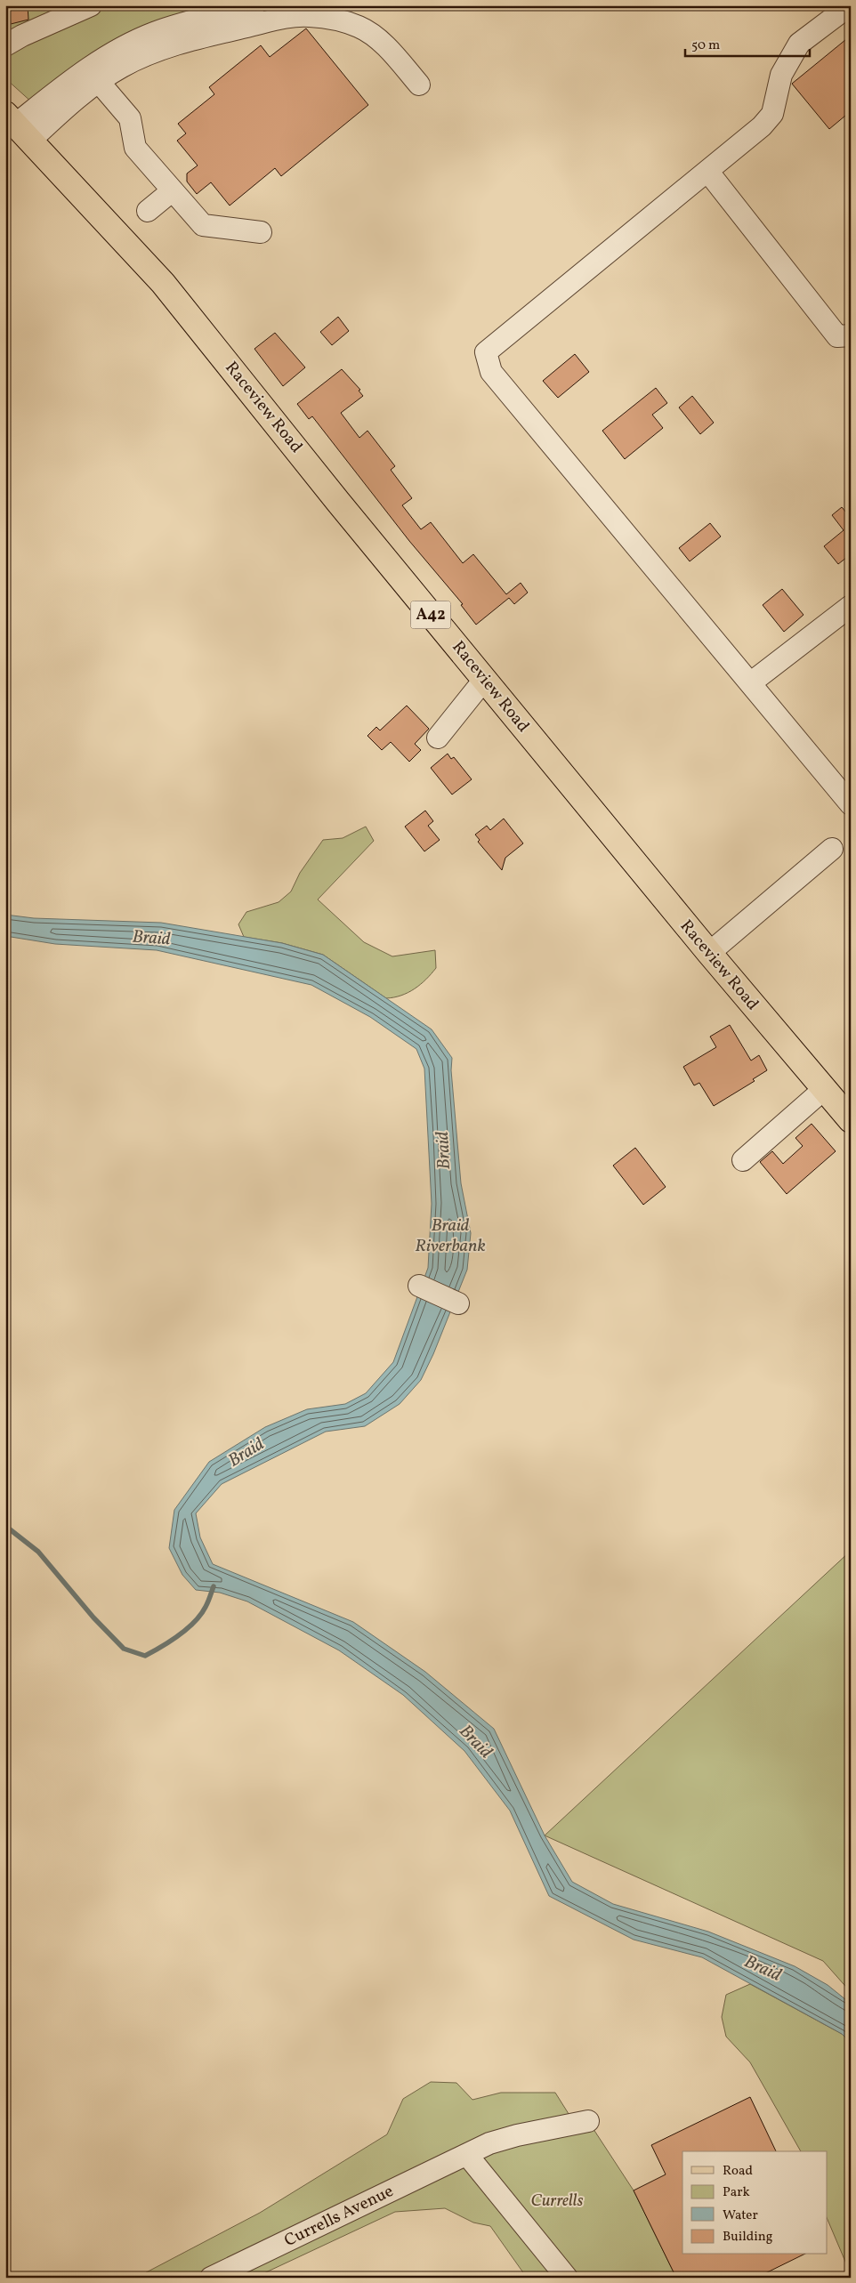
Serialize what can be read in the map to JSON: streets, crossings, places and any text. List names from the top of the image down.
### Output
{
  "streets": {
    "main road": ["Raceview Road", "A42"],
    "lane": ["Currells Avenue"]
  },
  "water": ["Braid", "Braid Riverbank"],
  "parks": ["Currells"],
  "legend": [
    "Road",
    "Park",
    "Water",
    "Building"
  ],
  "scale_bar": "50 m"
}
